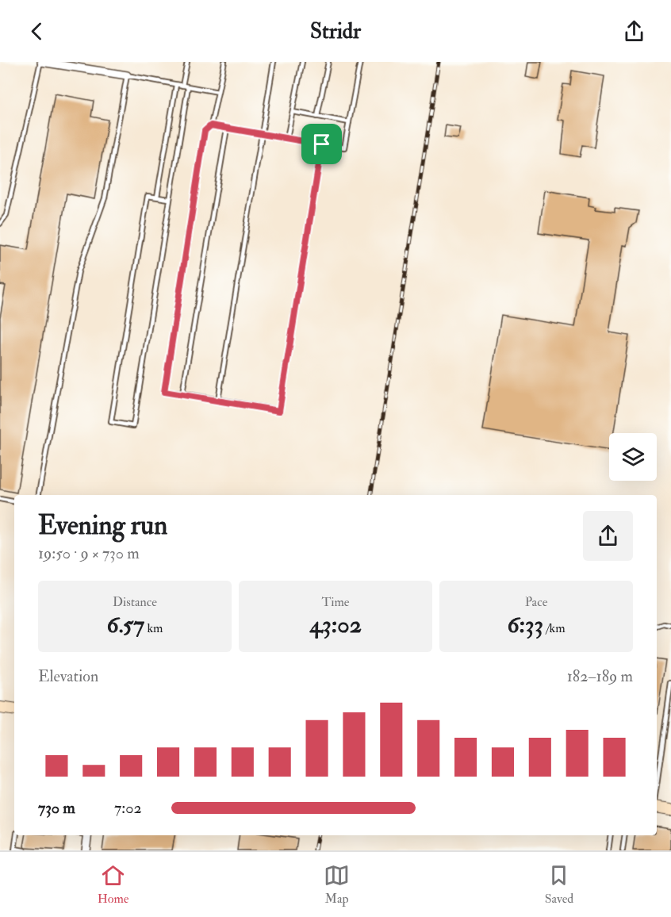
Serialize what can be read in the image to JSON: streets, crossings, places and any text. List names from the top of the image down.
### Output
{
  "page": {
    "header": "Stridr",
    "heading": ["Evening run", "19:50 · 9 × 730 m"],
    "stats": [
      ["Distance", "6.57 km"],
      ["Time", "43:02"],
      ["Pace", "6:33 /km"]
    ],
    "chart": ["Elevation", "182–189 m"],
    "list": [
      {
        "name": "730 m",
        "note": "7:02"
      }
    ],
    "tabs": ["Home", "Map", "Saved"]
  }
}
